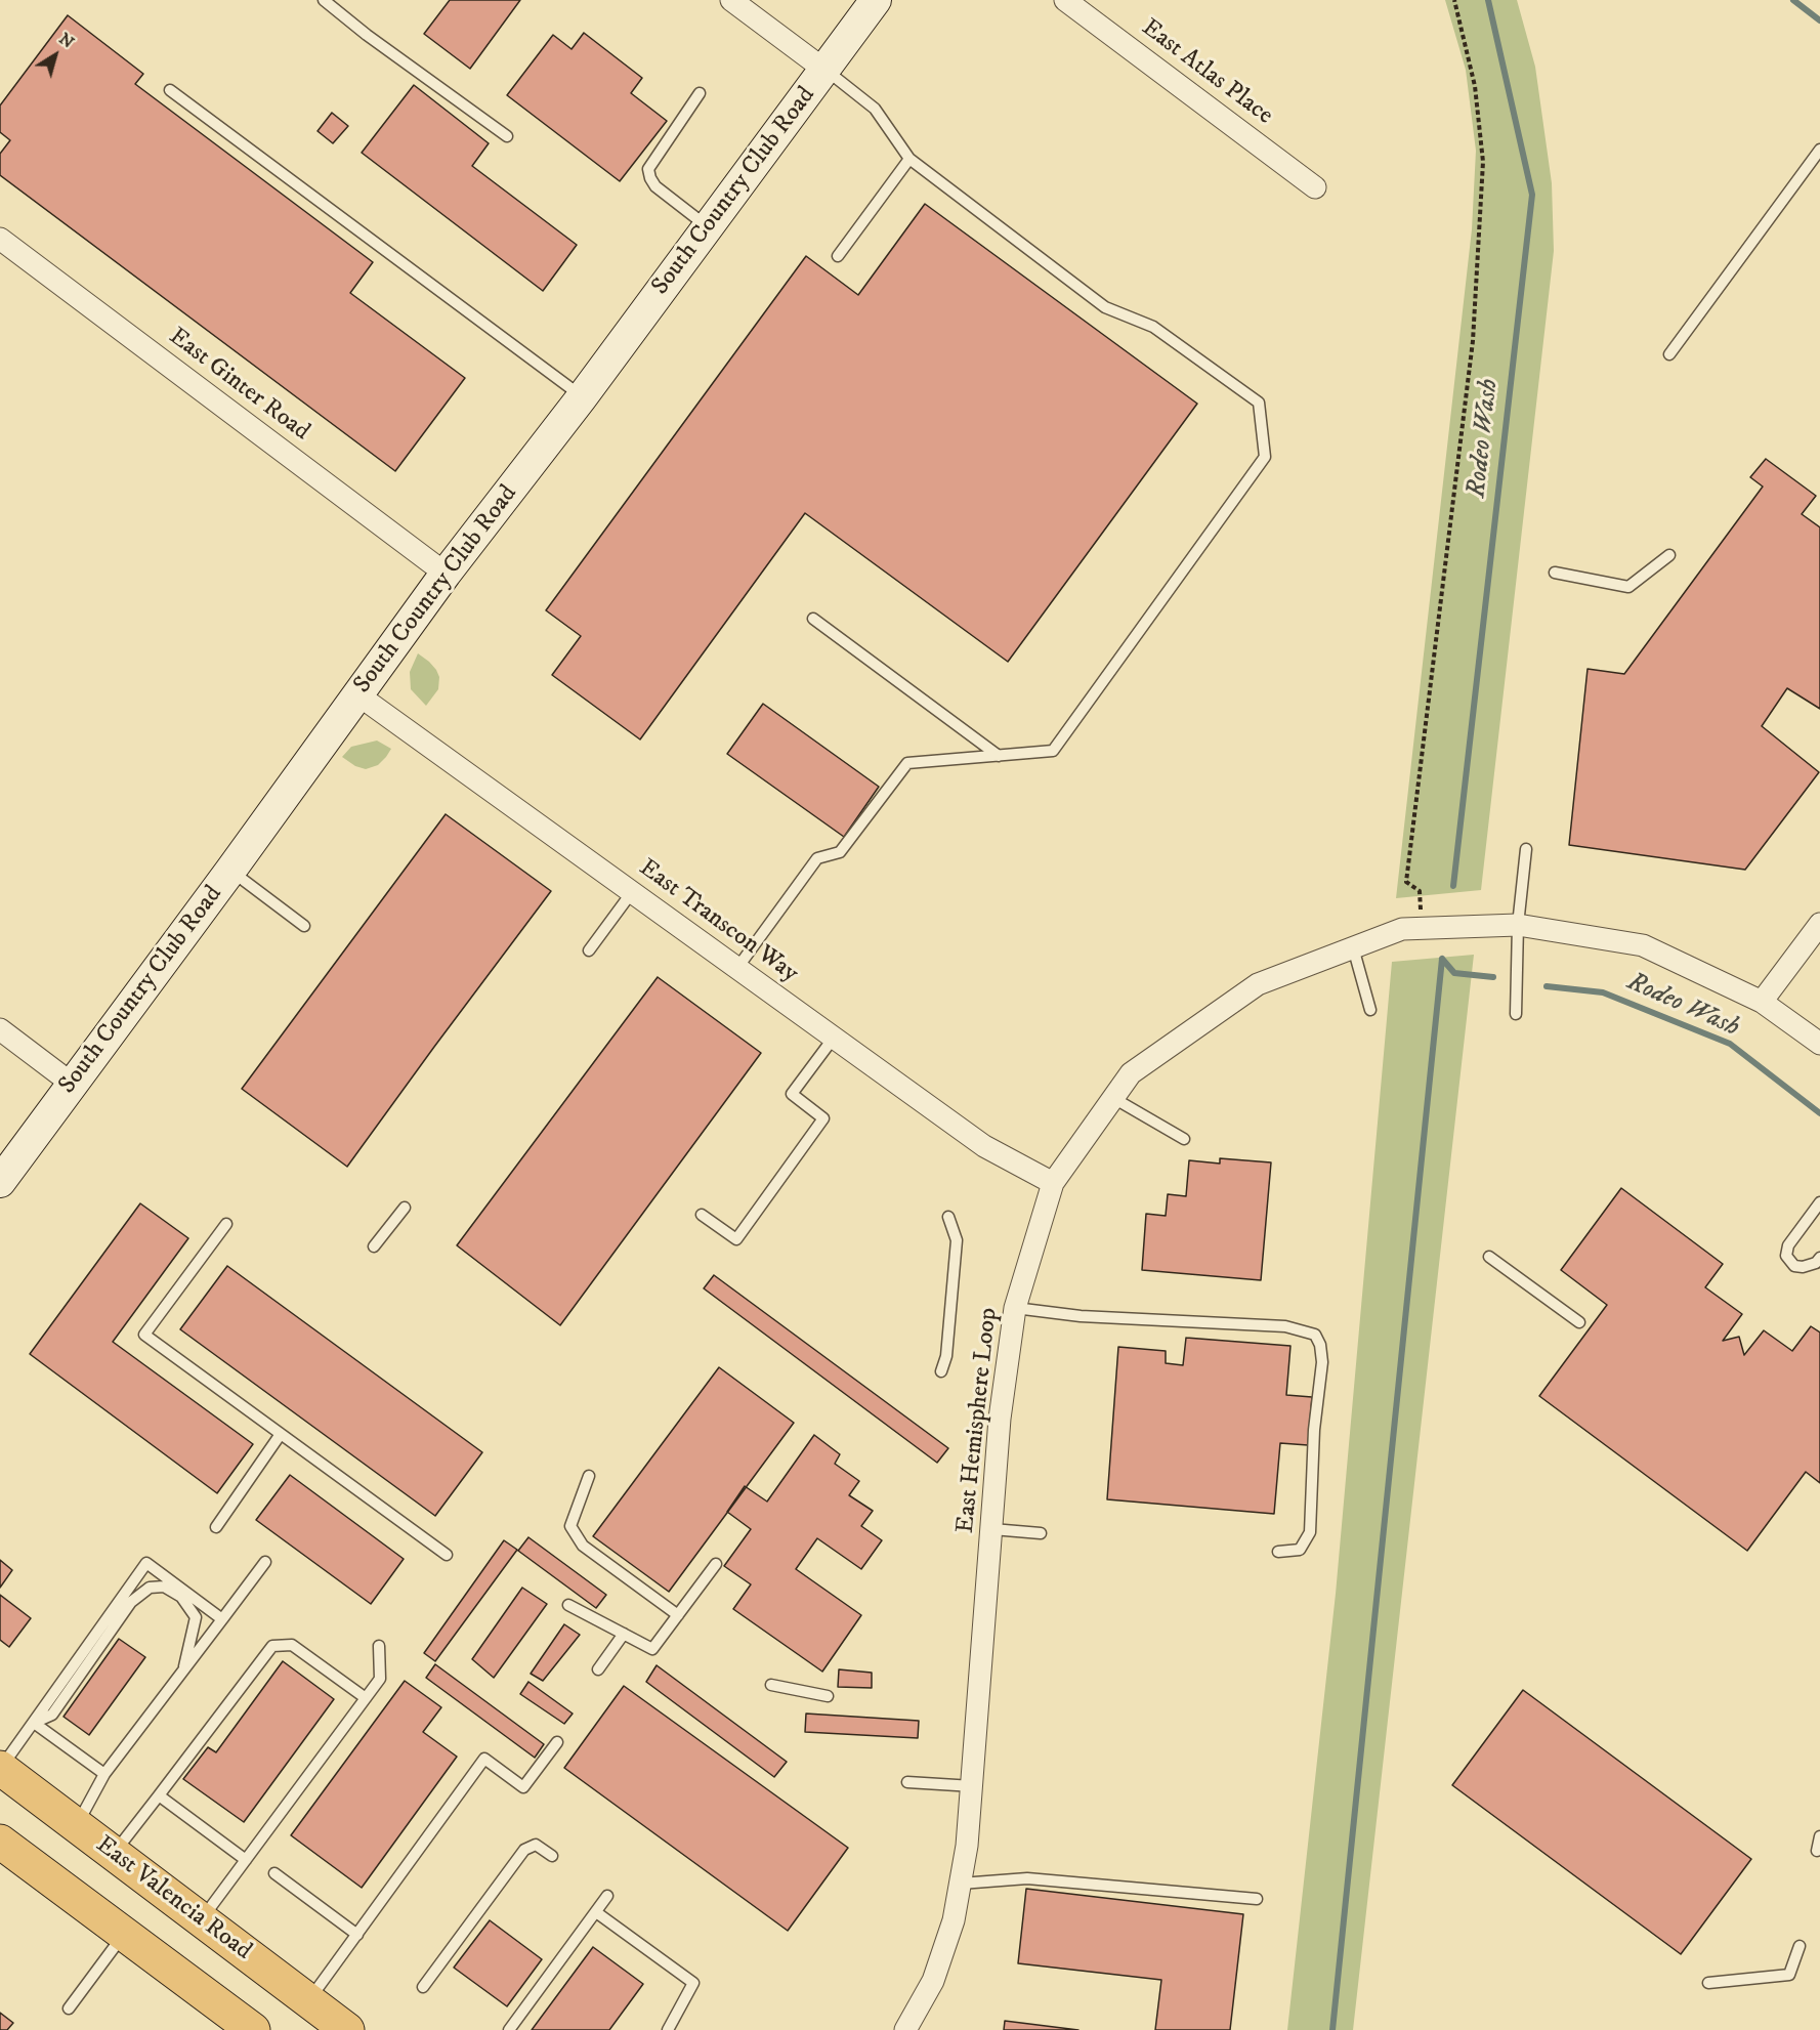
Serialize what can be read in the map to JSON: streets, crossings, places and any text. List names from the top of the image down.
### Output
{
  "streets": {
    "main road": ["East Valencia Road"],
    "street": [
      "East Atlas Place",
      "South Country Club Road",
      "East Ginter Road",
      "East Transcon Way",
      "East Hemisphere Loop"
    ]
  },
  "crossings": [
    ["South Country Club Road", "East Ginter Road"],
    ["South Country Club Road", "East Transcon Way"],
    ["East Transcon Way", "East Hemisphere Loop"]
  ],
  "water": ["Rodeo Wash"],
  "north": "top right"
}
